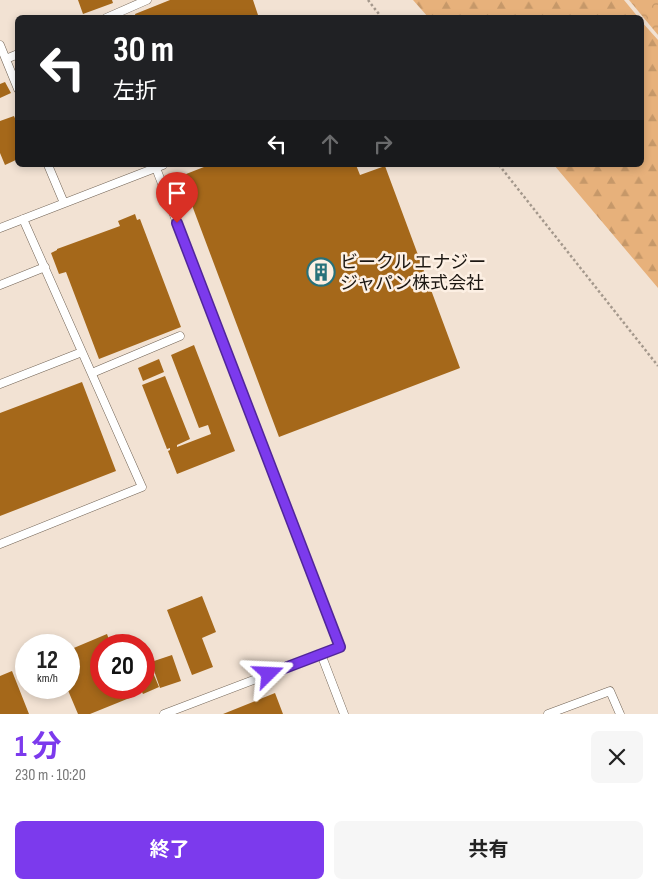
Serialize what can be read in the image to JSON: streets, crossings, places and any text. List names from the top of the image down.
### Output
{
  "places": {
    "building": ["ビークル エナジー ジャパン株式会社"]
  },
  "page": {
    "turn": ["30 m", "左折"],
    "speed": "12 km/h",
    "limit": "20",
    "heading": ["1 分", "230 m · 10:20"],
    "buttons": ["終了", "共有"]
  }
}
